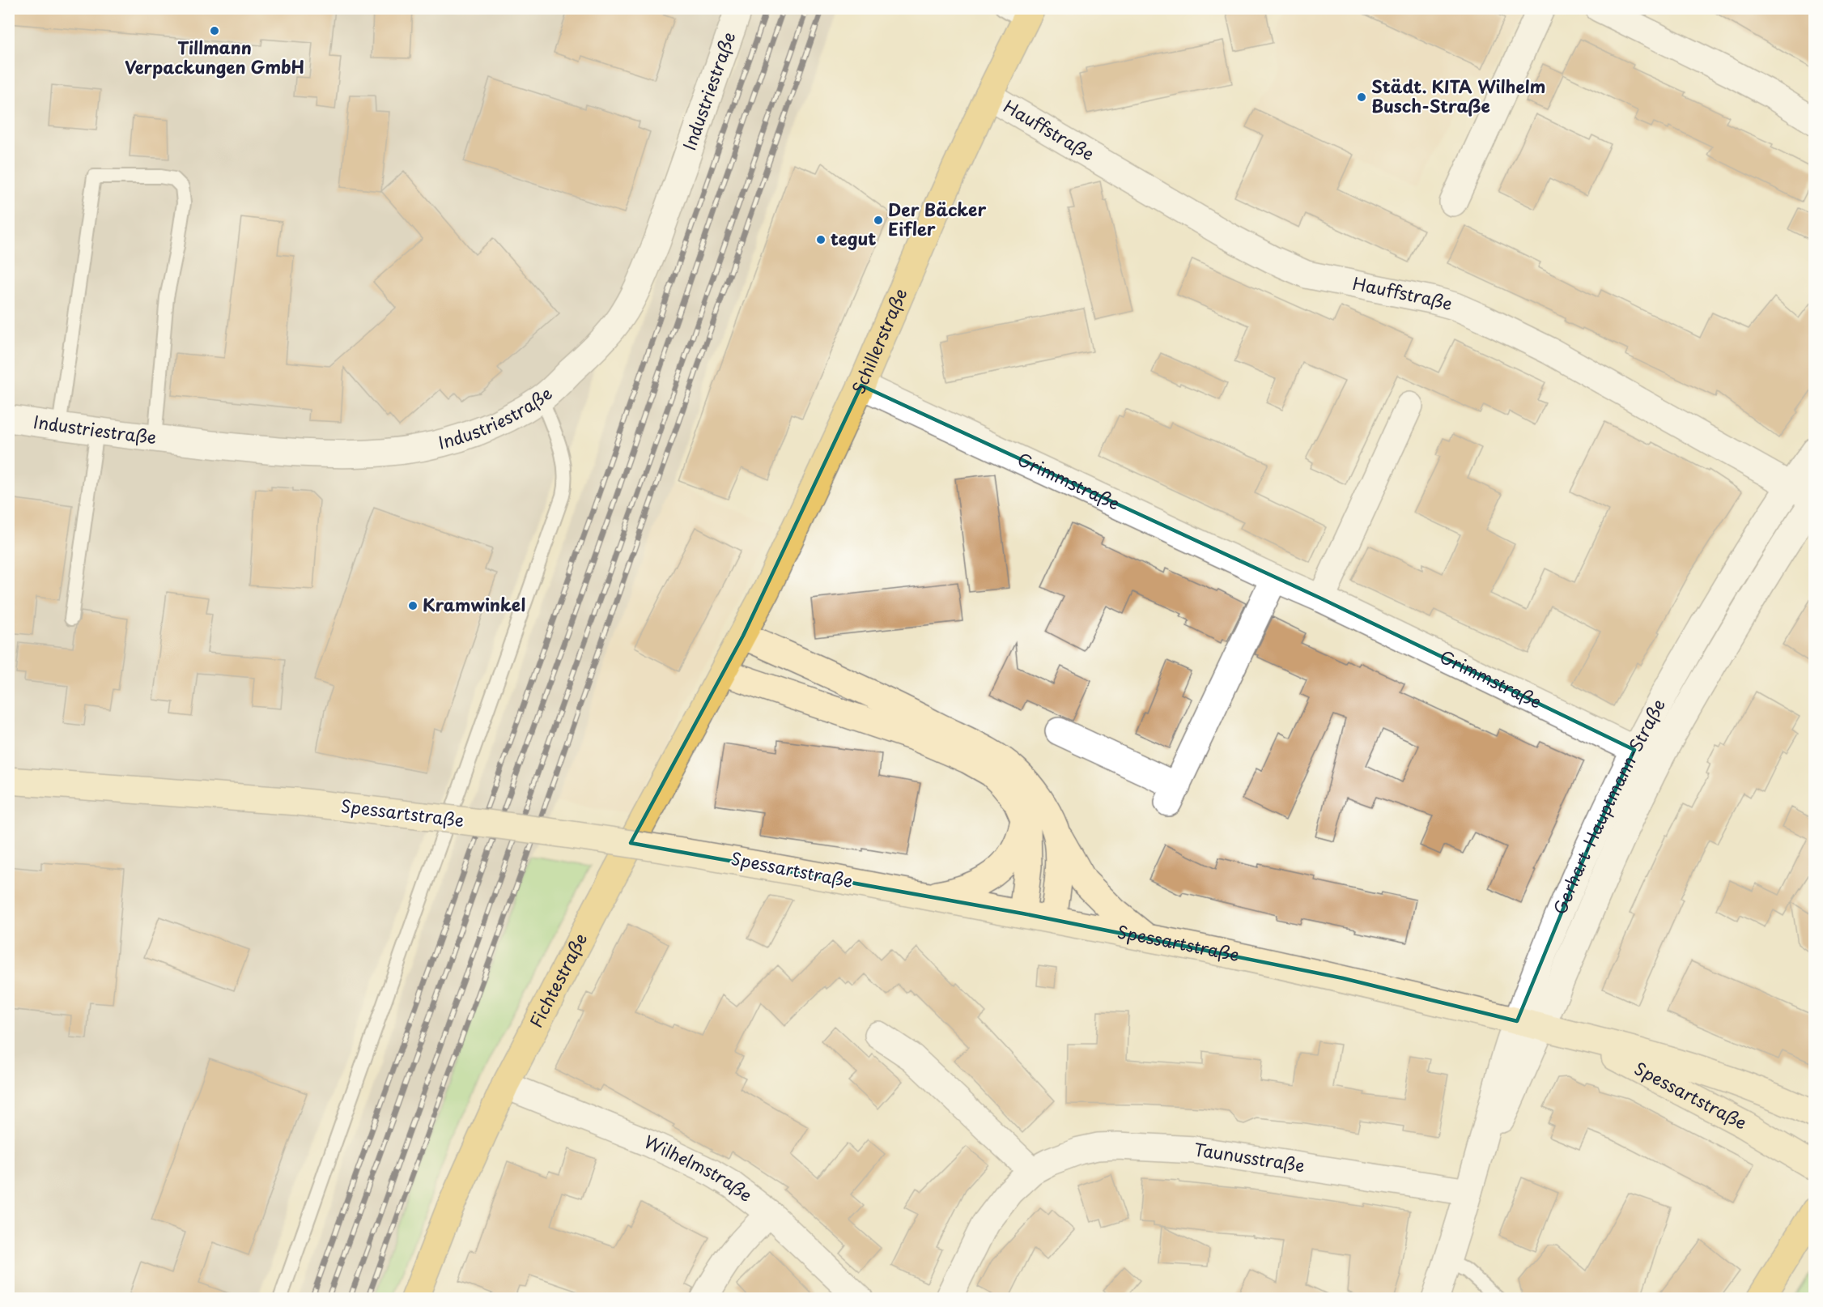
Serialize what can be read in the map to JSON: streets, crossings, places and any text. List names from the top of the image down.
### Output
{
  "streets": {
    "main road": ["Schillerstraße", "Spessartstraße", "Fichtestraße"],
    "street": [
      "Industriestraße",
      "Hauffstraße",
      "Grimmstraße",
      "Gerhart-Hauptmann-Straße",
      "Taunusstraße",
      "Wilhelmstraße"
    ]
  },
  "crossings": [
    ["Hauffstraße", "Schillerstraße"],
    ["Hauffstraße", "Gerhart-Hauptmann-Straße"],
    ["Schillerstraße", "Grimmstraße"],
    ["Schillerstraße", "Fichtestraße"],
    ["Grimmstraße", "Gerhart-Hauptmann-Straße"],
    ["Gerhart-Hauptmann-Straße", "Spessartstraße"],
    ["Gerhart-Hauptmann-Straße", "Taunusstraße"],
    ["Fichtestraße", "Wilhelmstraße"]
  ],
  "places": [
    "Tillmann Verpackungen GmbH",
    "Städt. KITA Wilhelm Busch-Straße",
    "Der Bäcker Eifler",
    "tegut",
    "Kramwinkel"
  ]
}
